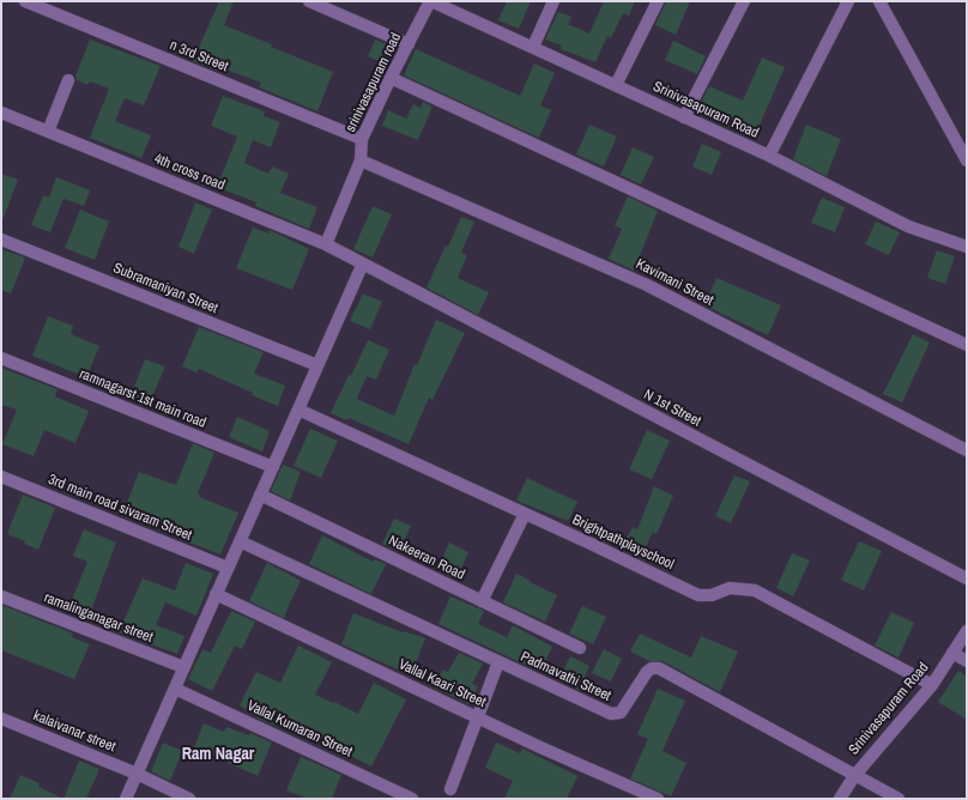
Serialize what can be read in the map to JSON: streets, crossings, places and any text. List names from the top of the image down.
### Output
{
  "streets": {
    "street": [
      "n 3rd Street",
      "srinivasapuram road",
      "Srinivasapuram Road",
      "4th cross road",
      "Kavimani Street",
      "Subramaniyan Street",
      "ramnagarst 1st main road",
      "N 1st Street",
      "3rd main road sivaram Street",
      "Brightpathplayschool",
      "Nakeeran Road",
      "ramalinganagar street",
      "Padmavathi Street",
      "Vallal Kaari Street",
      "Vallal Kumaran Street",
      "kalaivanar street"
    ]
  },
  "crossings": [
    ["n 3rd Street", "srinivasapuram road"],
    ["srinivasapuram road", "Srinivasapuram Road"],
    ["srinivasapuram road", "4th cross road"],
    ["srinivasapuram road", "Kavimani Street"],
    ["Srinivasapuram Road", "Brightpathplayschool"],
    ["Srinivasapuram Road", "Padmavathi Street"],
    ["4th cross road", "N 1st Street"]
  ],
  "districts": ["Ram Nagar"]
}
